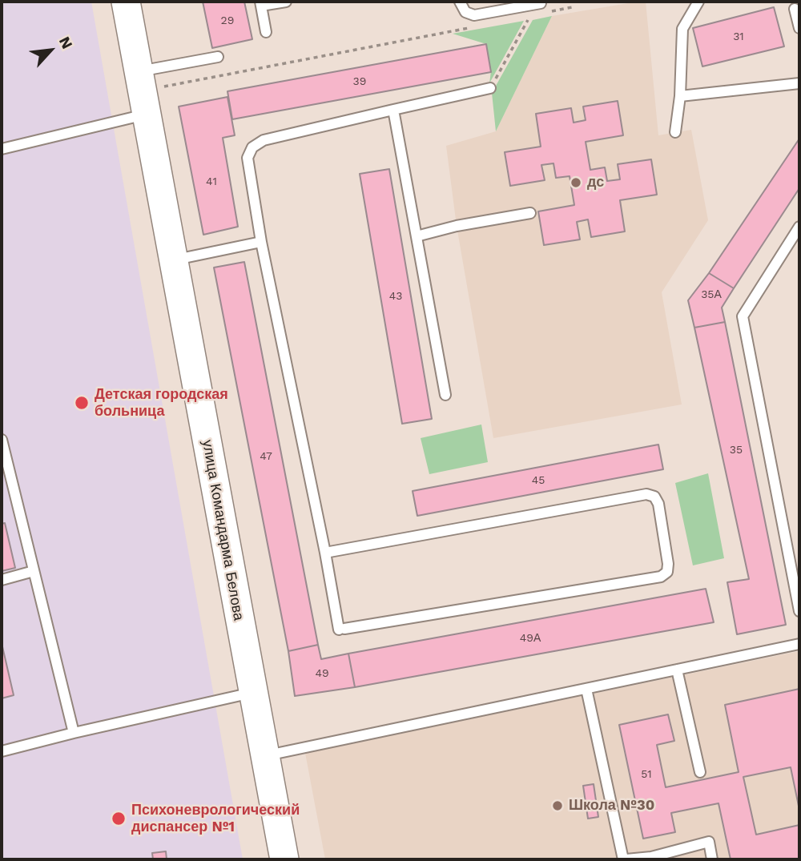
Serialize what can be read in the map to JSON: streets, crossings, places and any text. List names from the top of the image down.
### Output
{
  "streets": {
    "main road": ["улица Командарма Белова"]
  },
  "places": [
    "дс",
    "Детская городская больница",
    "Школа №30",
    "Психоневрологический диспансер №1"
  ],
  "house_numbers": [
    "29",
    "31",
    "39",
    "41",
    "35А",
    "43",
    "35",
    "47",
    "45",
    "49А",
    "49",
    "51"
  ],
  "north": "top right"
}
